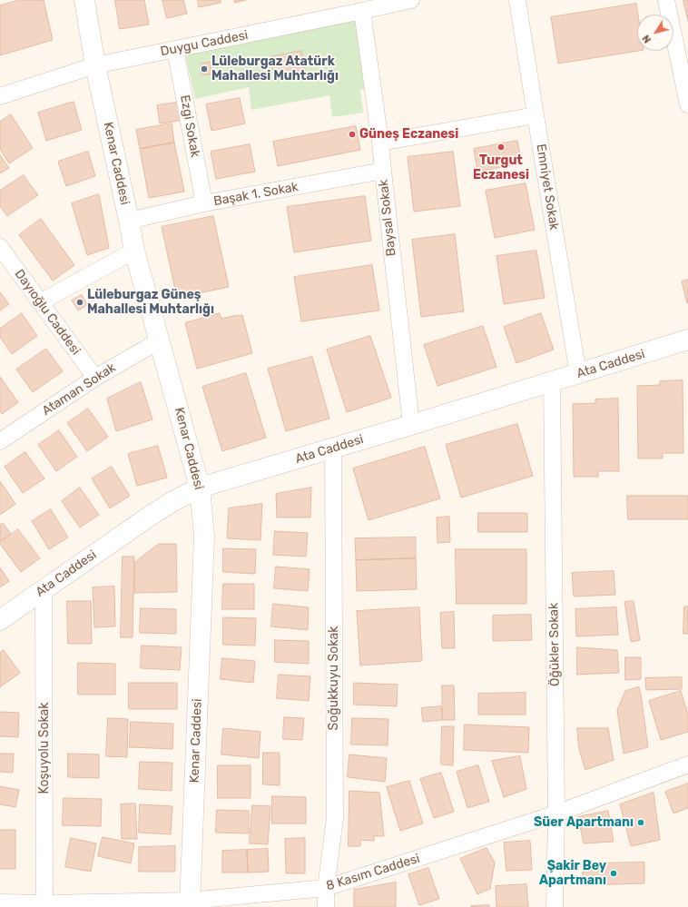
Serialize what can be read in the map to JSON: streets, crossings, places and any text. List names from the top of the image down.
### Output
{
  "streets": {
    "main road": ["Kenar Caddesi", "Ata Caddesi"],
    "street": [
      "Duygu Caddesi",
      "Ezgi Sokak",
      "Emniyet Sokak",
      "Başak 1. Sokak",
      "Baysal Sokak",
      "Dayıoğlu Caddesi",
      "Ataman Sokak",
      "Öğükler Sokak",
      "Soğukkuyu Sokak",
      "Koşuyolu Sokak",
      "8 Kasım Caddesi"
    ]
  },
  "crossings": [
    ["Duygu Caddesi", "Ezgi Sokak"],
    ["Duygu Caddesi", "Kenar Caddesi"],
    ["Duygu Caddesi", "Baysal Sokak"],
    ["Ezgi Sokak", "Başak 1. Sokak"],
    ["Kenar Caddesi", "Başak 1. Sokak"],
    ["Kenar Caddesi", "Ata Caddesi"],
    ["Kenar Caddesi", "Ataman Sokak"],
    ["Kenar Caddesi", "8 Kasım Caddesi"],
    ["Emniyet Sokak", "Ata Caddesi"],
    ["Başak 1. Sokak", "Baysal Sokak"],
    ["Baysal Sokak", "Ata Caddesi"],
    ["Dayıoğlu Caddesi", "Ataman Sokak"],
    ["Ata Caddesi", "Öğükler Sokak"],
    ["Ata Caddesi", "Soğukkuyu Sokak"],
    ["Ata Caddesi", "Koşuyolu Sokak"],
    ["Öğükler Sokak", "8 Kasım Caddesi"],
    ["Soğukkuyu Sokak", "8 Kasım Caddesi"],
    ["Koşuyolu Sokak", "8 Kasım Caddesi"]
  ],
  "places": [
    "Lüleburgaz Atatürk Mahallesi Muhtarlığı",
    "Güneş Eczanesi",
    "Turgut Eczanesi",
    "Lüleburgaz Güneş Mahallesi Muhtarlığı",
    "Süer Apartmanı",
    "Şakir Bey Apartmanı"
  ],
  "north": "bottom left"
}
